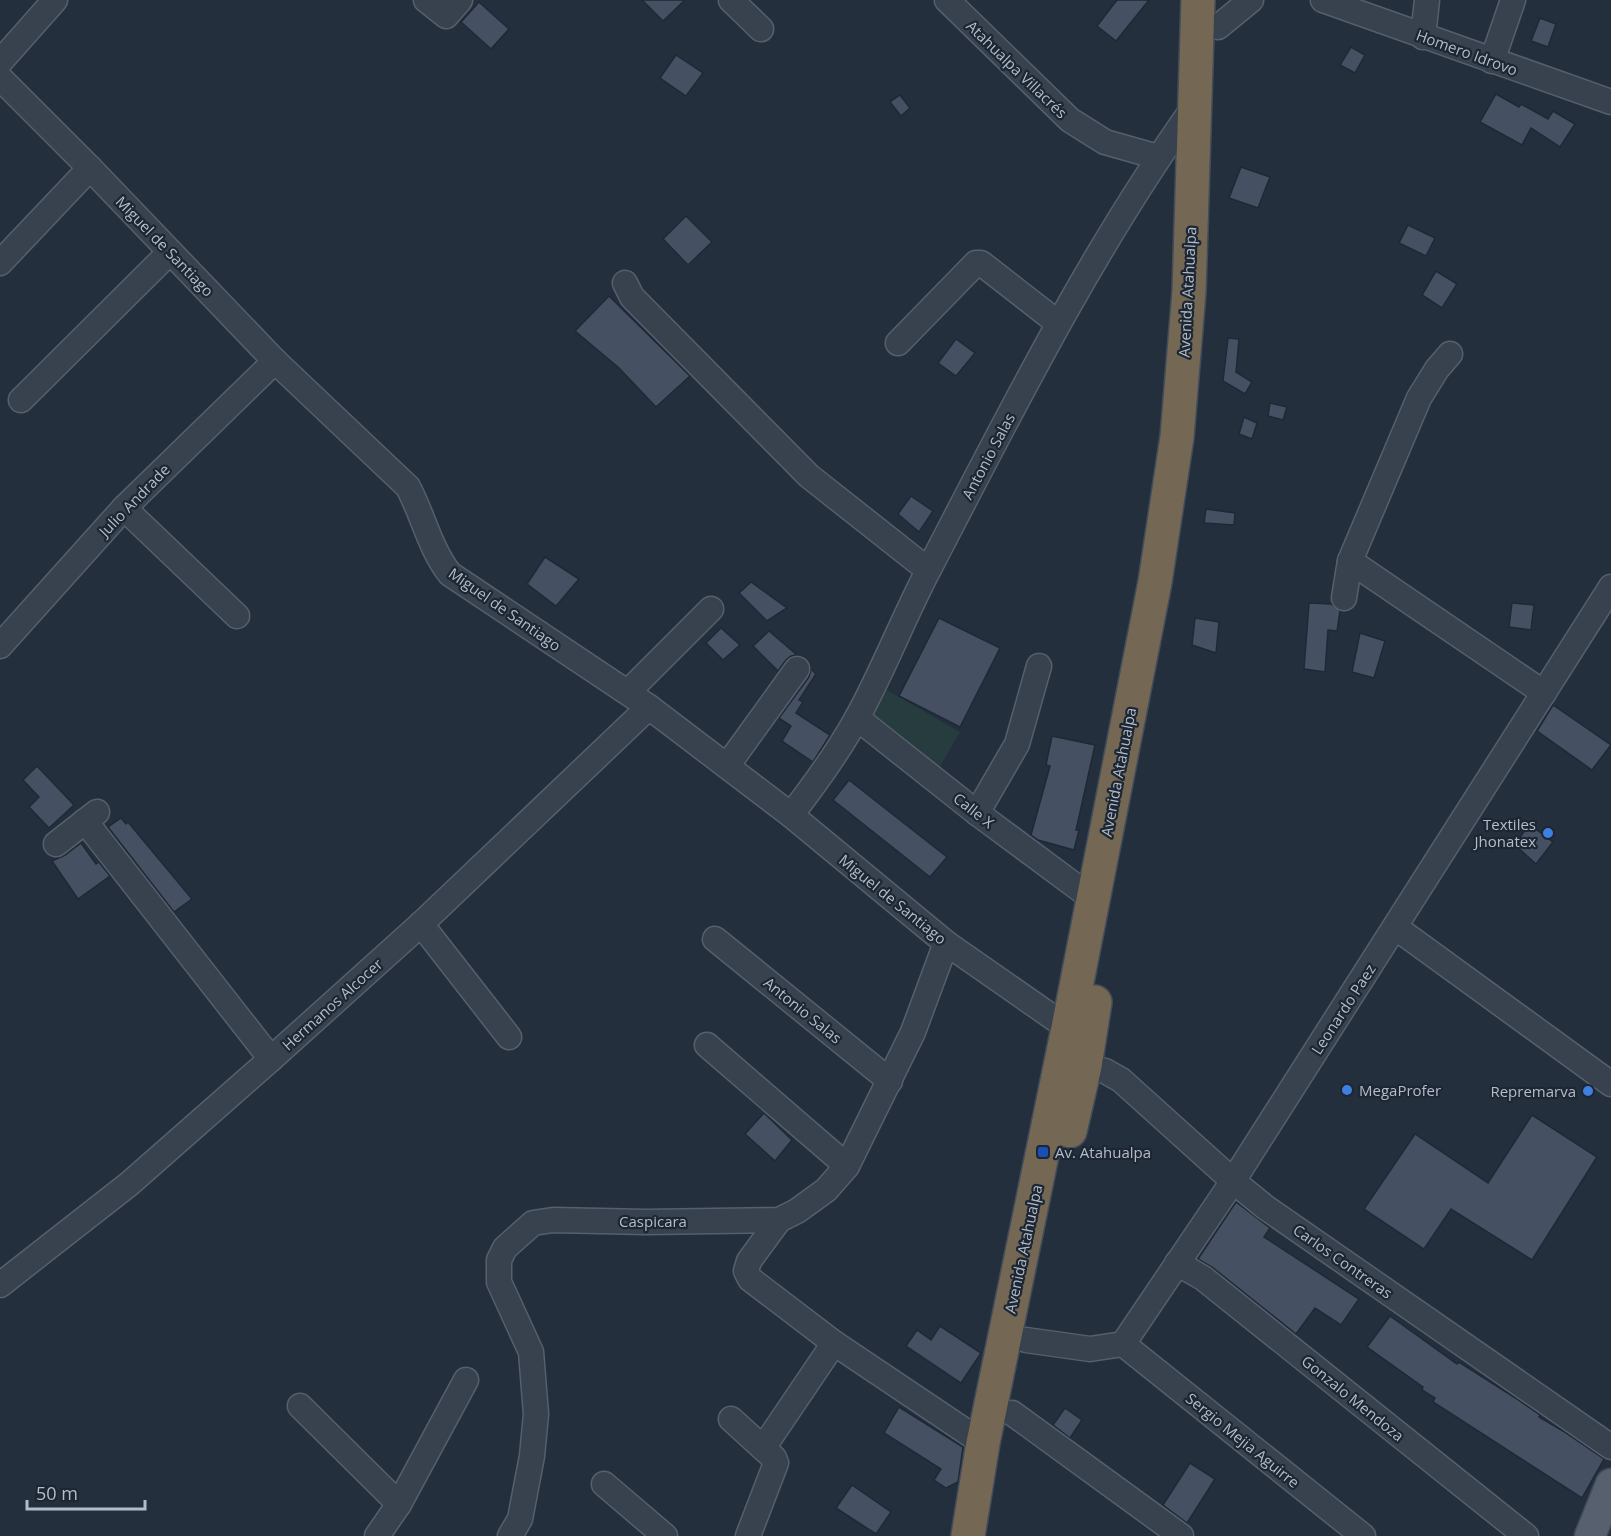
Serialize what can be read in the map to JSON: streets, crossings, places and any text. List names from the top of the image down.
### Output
{
  "streets": {
    "highway": ["Avenida Atahualpa"],
    "street": [
      "Homero Idrovo",
      "Atahualpa Villacrés",
      "Miguel de Santiago",
      "Antonio Salas",
      "Julio Andrade",
      "Calle X",
      "Hermanos Alcocer",
      "Leonardo Paez",
      "Caspicara",
      "Carlos Contreras",
      "Gonzalo Mendoza",
      "Sergio Mejia Aguirre"
    ]
  },
  "crossings": [
    ["Atahualpa Villacrés", "Antonio Salas"],
    ["Miguel de Santiago", "Avenida Atahualpa"],
    ["Miguel de Santiago", "Antonio Salas"],
    ["Miguel de Santiago", "Julio Andrade"],
    ["Miguel de Santiago", "Hermanos Alcocer"],
    ["Miguel de Santiago", "Caspicara"],
    ["Avenida Atahualpa", "Antonio Salas"],
    ["Avenida Atahualpa", "Calle X"],
    ["Avenida Atahualpa", "Carlos Contreras"],
    ["Antonio Salas", "Calle X"],
    ["Antonio Salas", "Caspicara"],
    ["Leonardo Paez", "Carlos Contreras"],
    ["Leonardo Paez", "Gonzalo Mendoza"],
    ["Leonardo Paez", "Sergio Mejia Aguirre"]
  ],
  "places": {
    "other": ["Textiles Jhonatex", "MegaProfer", "Repremarva"],
    "transit": ["Av. Atahualpa"]
  },
  "scale_bar": "50 m"
}
